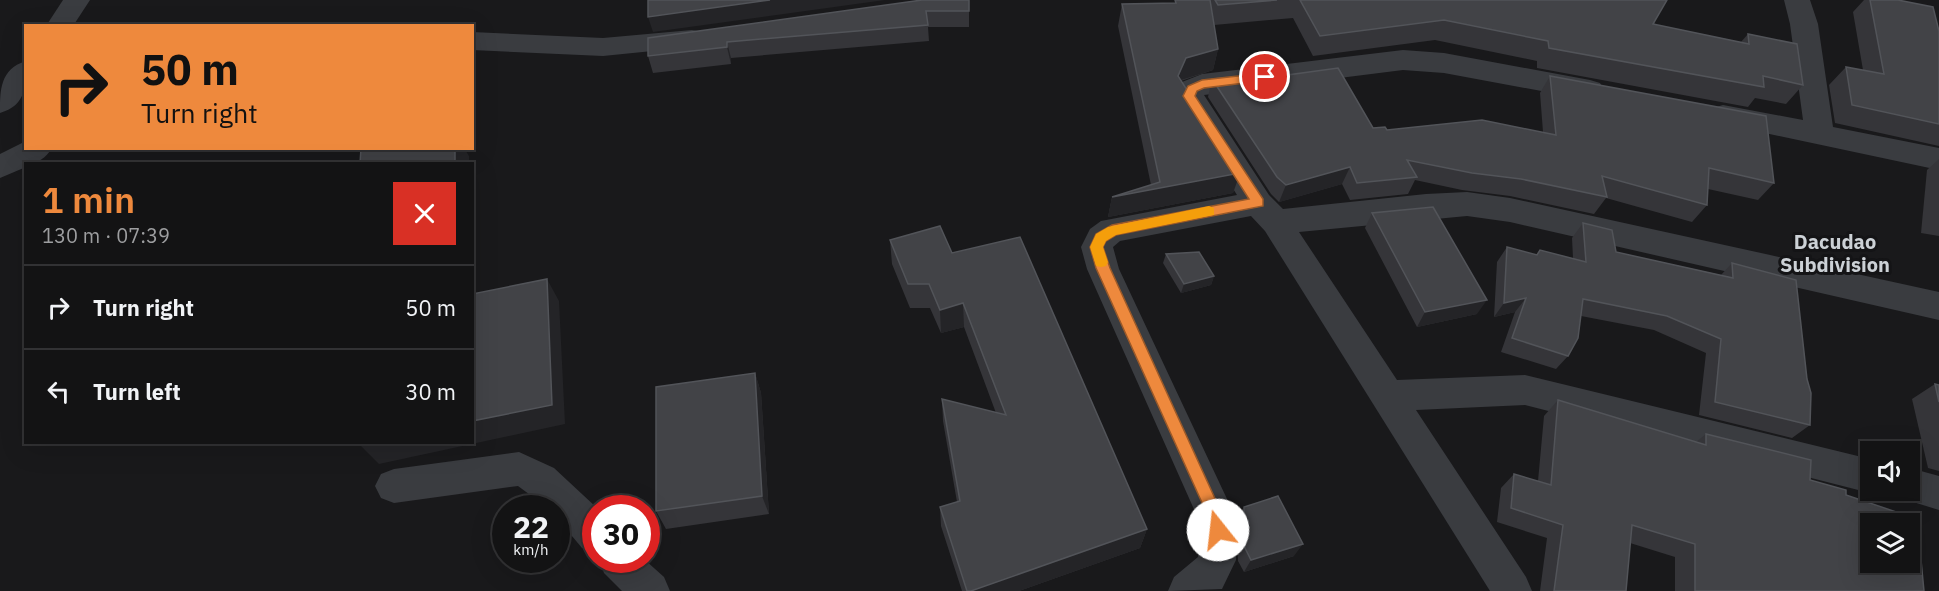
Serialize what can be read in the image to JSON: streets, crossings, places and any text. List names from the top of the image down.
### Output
{
  "districts": ["Dacudao Subdivision"],
  "page": {
    "turn": ["50 m", "Turn right"],
    "heading": ["1 min", "130 m · 07:39"],
    "list": [
      {
        "name": "Turn right",
        "value": "50 m"
      },
      {
        "name": "Turn left",
        "value": "30 m"
      }
    ],
    "speed": "22 km/h",
    "limit": "30"
  }
}
